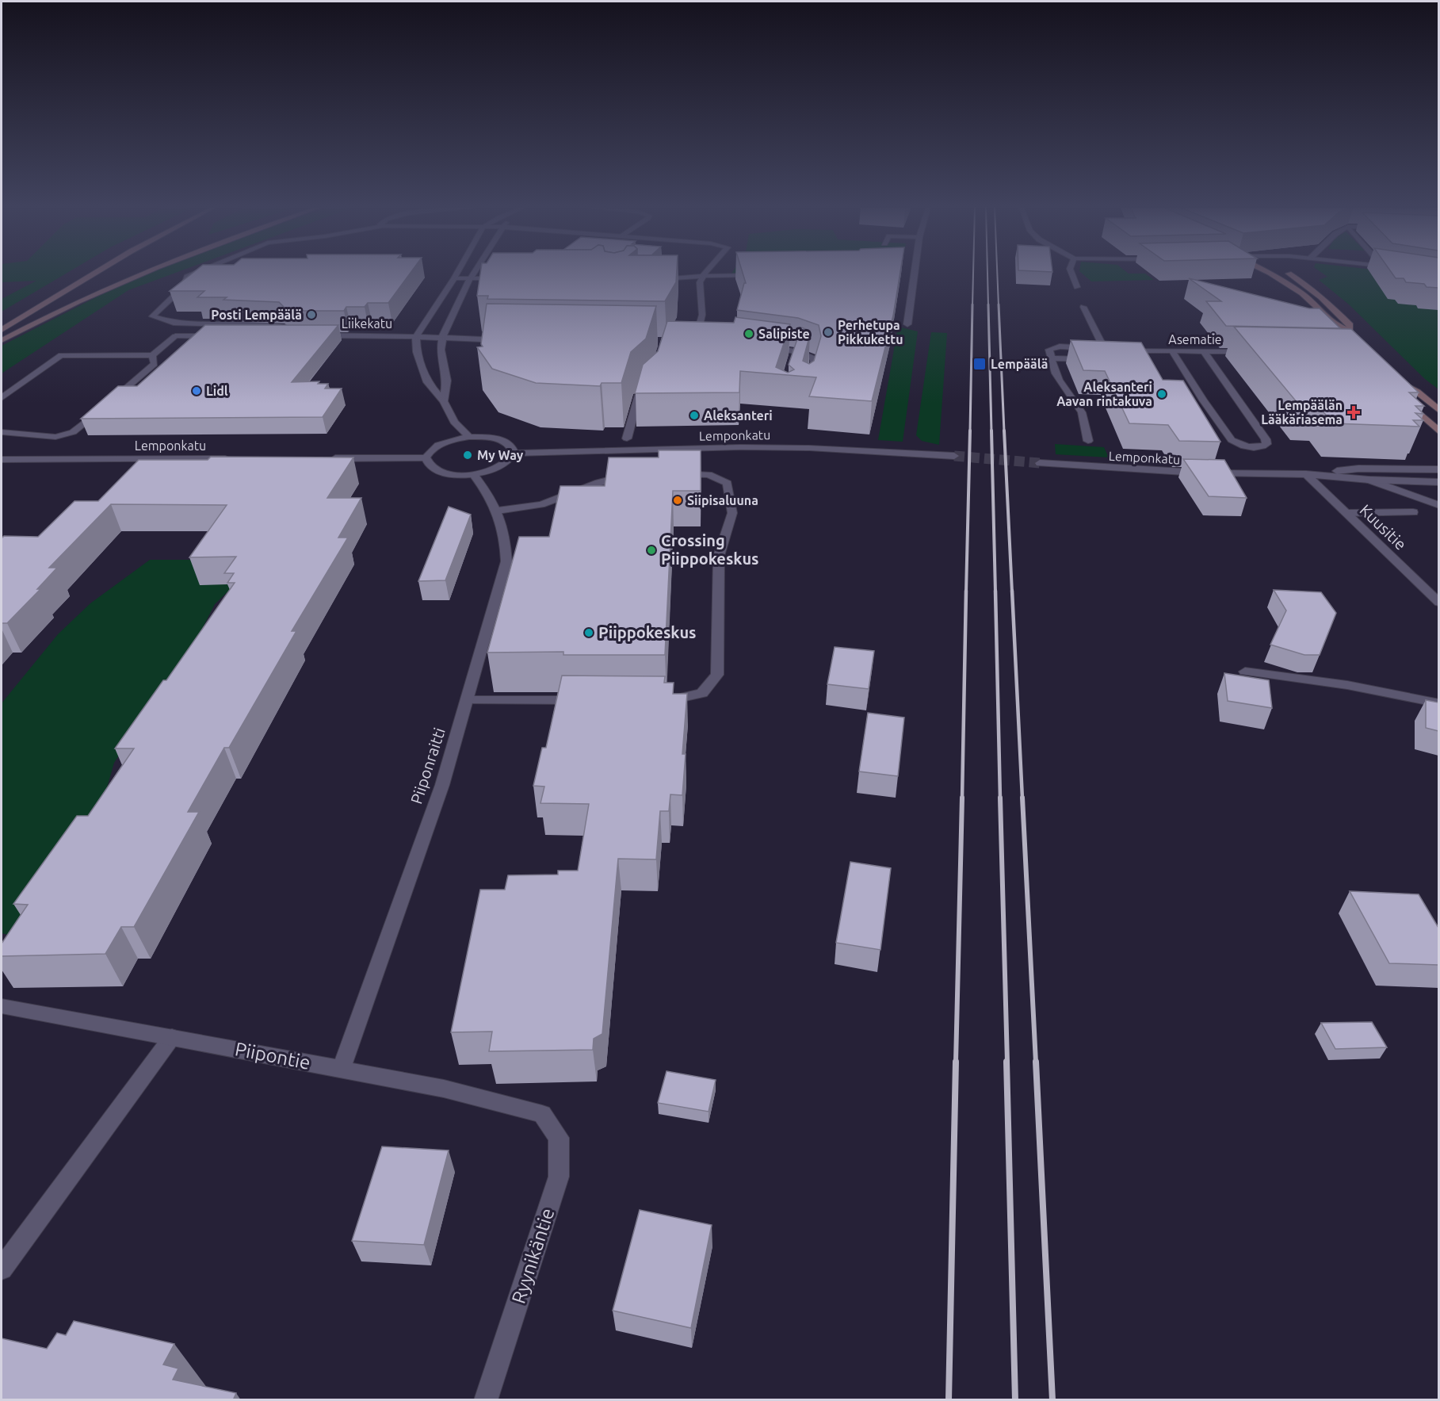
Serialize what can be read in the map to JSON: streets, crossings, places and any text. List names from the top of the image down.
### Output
{
  "streets": {
    "street": [
      "Liikekatu",
      "Asematie",
      "Lemponkatu",
      "Kuusitie",
      "Piiponraitti",
      "Piipontie",
      "Ryynikäntie"
    ]
  },
  "crossings": [
    ["Lemponkatu", "Kuusitie"],
    ["Piiponraitti", "Piipontie"],
    ["Piipontie", "Ryynikäntie"]
  ],
  "places": {
    "other": [
      "Posti Lempäälä",
      "Perhetupa Pikkukettu",
      "Salipiste",
      "Lidl",
      "Aleksanteri Aavan rintakuva",
      "Aleksanteri",
      "My Way",
      "Siipisaluuna",
      "Crossing Piippokeskus",
      "Piippokeskus"
    ],
    "transit": ["Lempäälä"],
    "health": ["Lempäälän Lääkäriasema"]
  }
}
